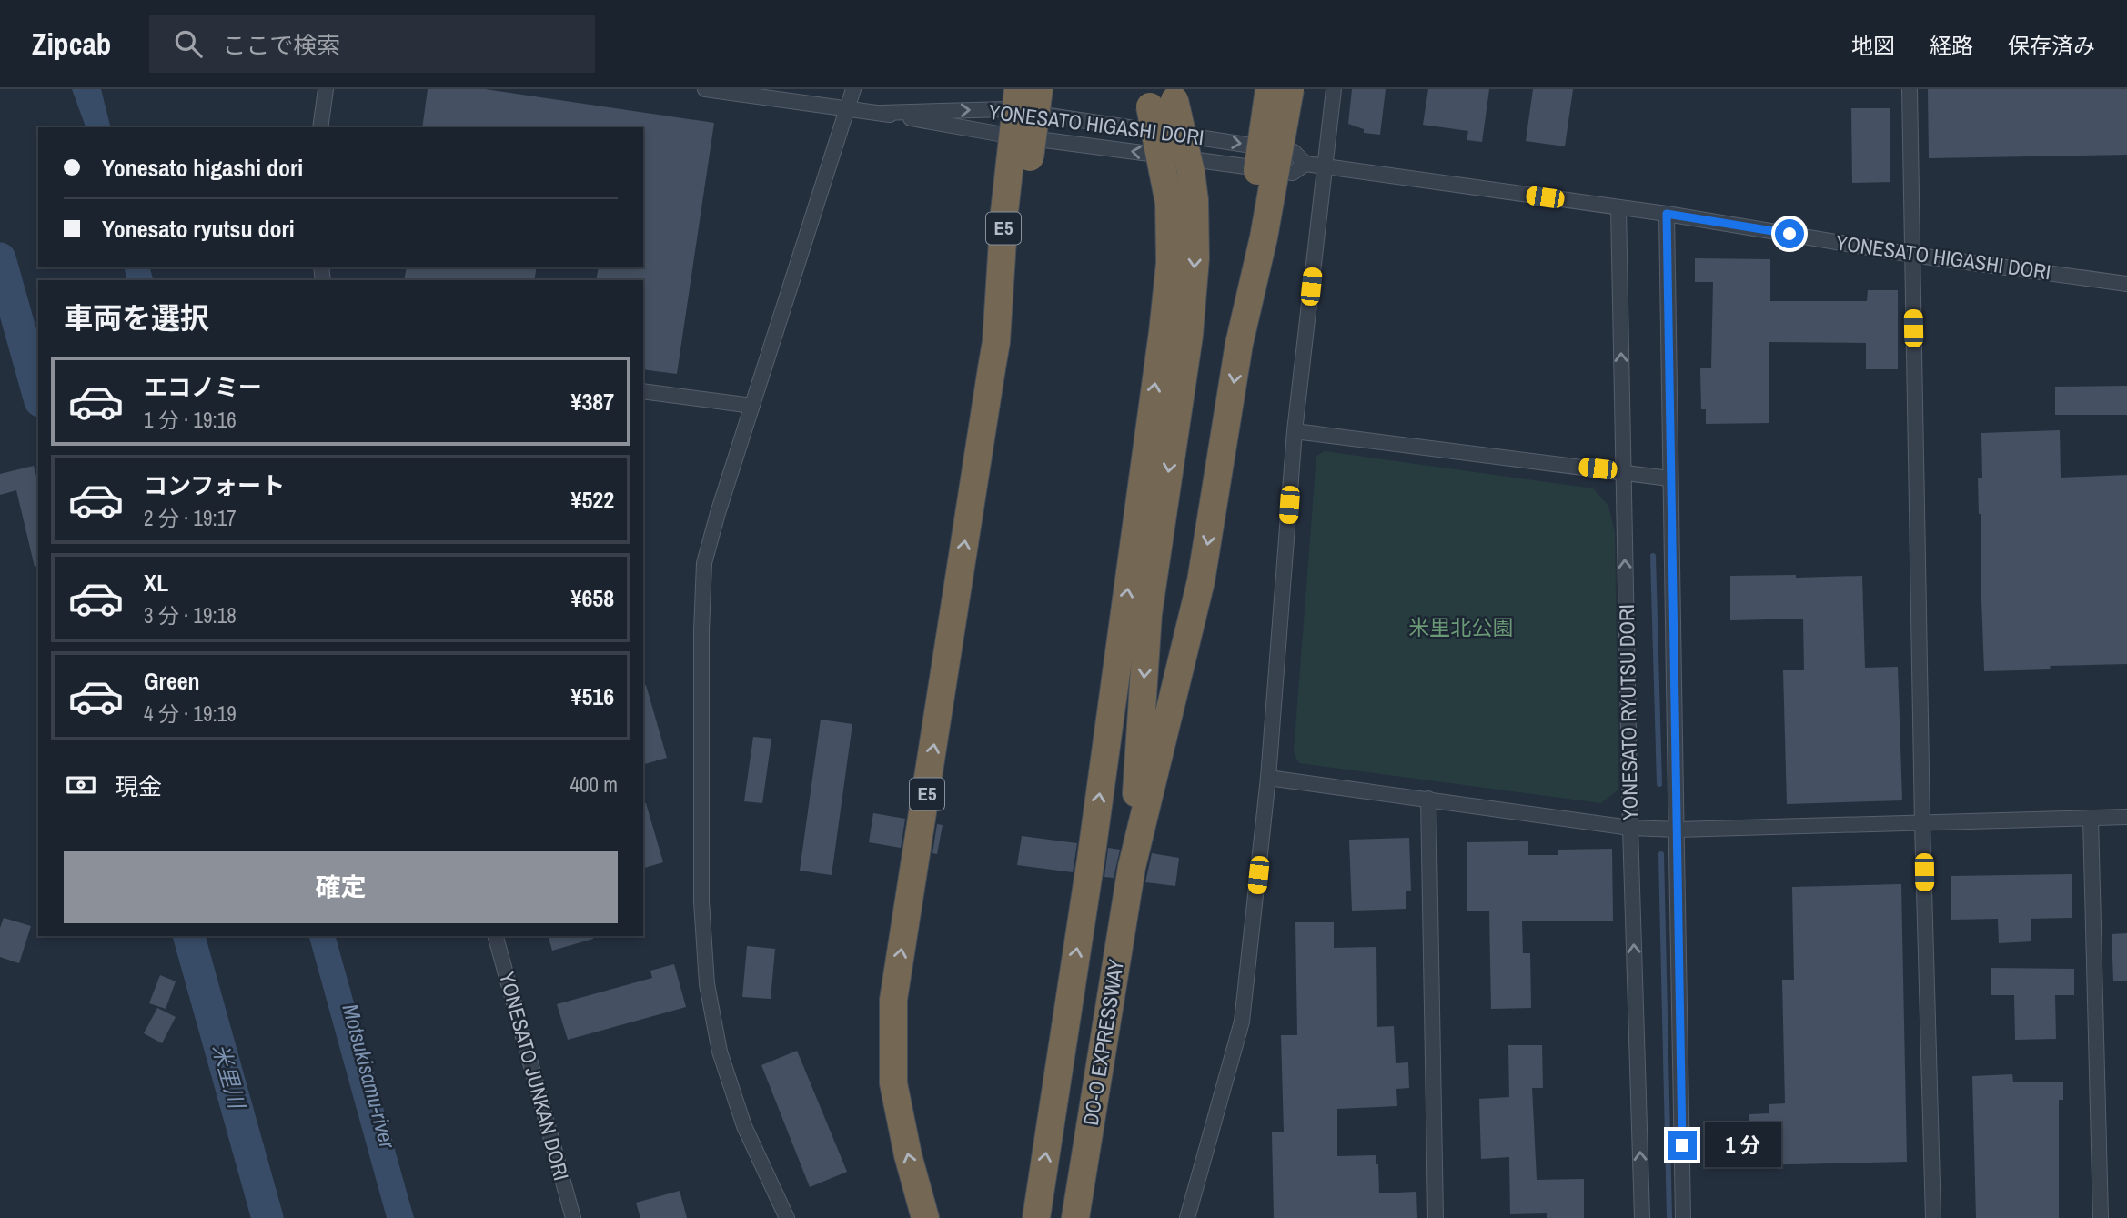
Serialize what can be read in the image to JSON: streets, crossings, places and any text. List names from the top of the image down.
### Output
{
  "streets": {
    "highway": ["E5", "DO-O EXPRESSWAY"],
    "street": ["YONESATO HIGASHI DORI", "YONESATO RYUTSU DORI", "YONESATO JUNKAN DORI"]
  },
  "crossings": [
    ["YONESATO HIGASHI DORI", "YONESATO RYUTSU DORI"]
  ],
  "water": ["米里川", "Motsukisamu-river"],
  "parks": ["米里北公園"],
  "page": {
    "header": "Zipcab",
    "search": "ここで検索",
    "nav": ["地図", "経路", "保存済み"],
    "banner": ["Yonesato higashi dori", "Yonesato ryutsu dori"],
    "heading": "車両を選択",
    "list": [
      {
        "name": "エコノミー",
        "note": "1 分 · 19:16",
        "value": "¥387"
      },
      {
        "name": "コンフォート",
        "note": "2 分 · 19:17",
        "value": "¥522"
      },
      {
        "name": "XL",
        "note": "3 分 · 19:18",
        "value": "¥658"
      },
      {
        "name": "Green",
        "note": "4 分 · 19:19",
        "value": "¥516"
      }
    ],
    "pay": ["現金", "400 m"],
    "buttons": "確定",
    "bubble": "1 分"
  }
}
